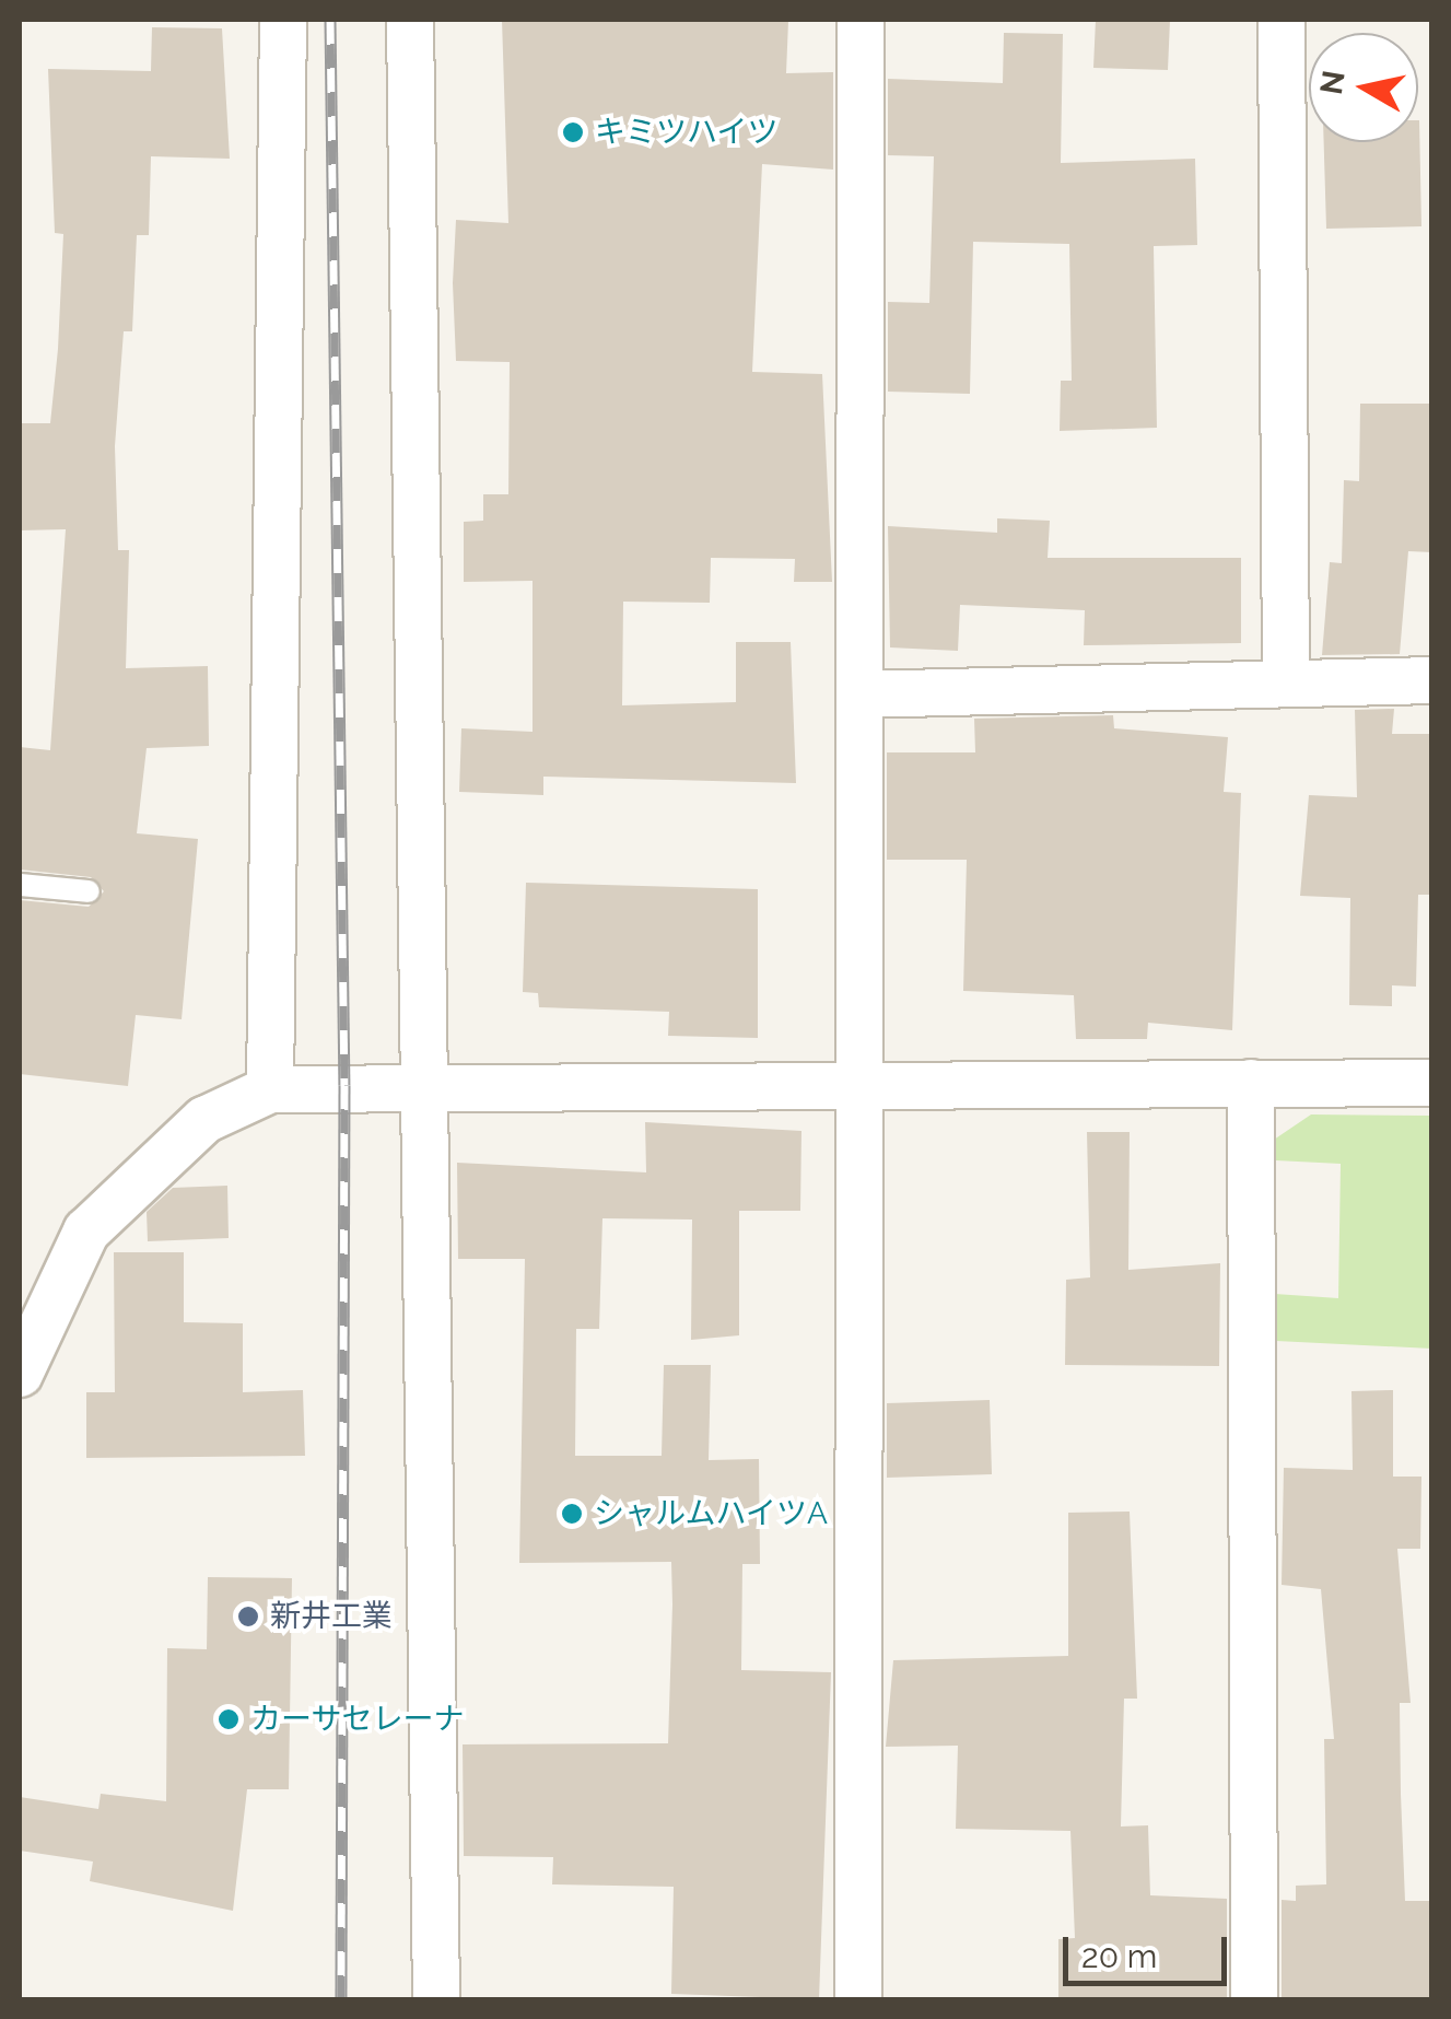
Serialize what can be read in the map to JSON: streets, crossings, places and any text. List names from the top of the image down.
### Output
{
  "places": [
    "キミツハイツ",
    "シャルムハイツA",
    "新井工業",
    "カーサセレーナ"
  ],
  "scale_bar": "20 m",
  "north": "left"
}
